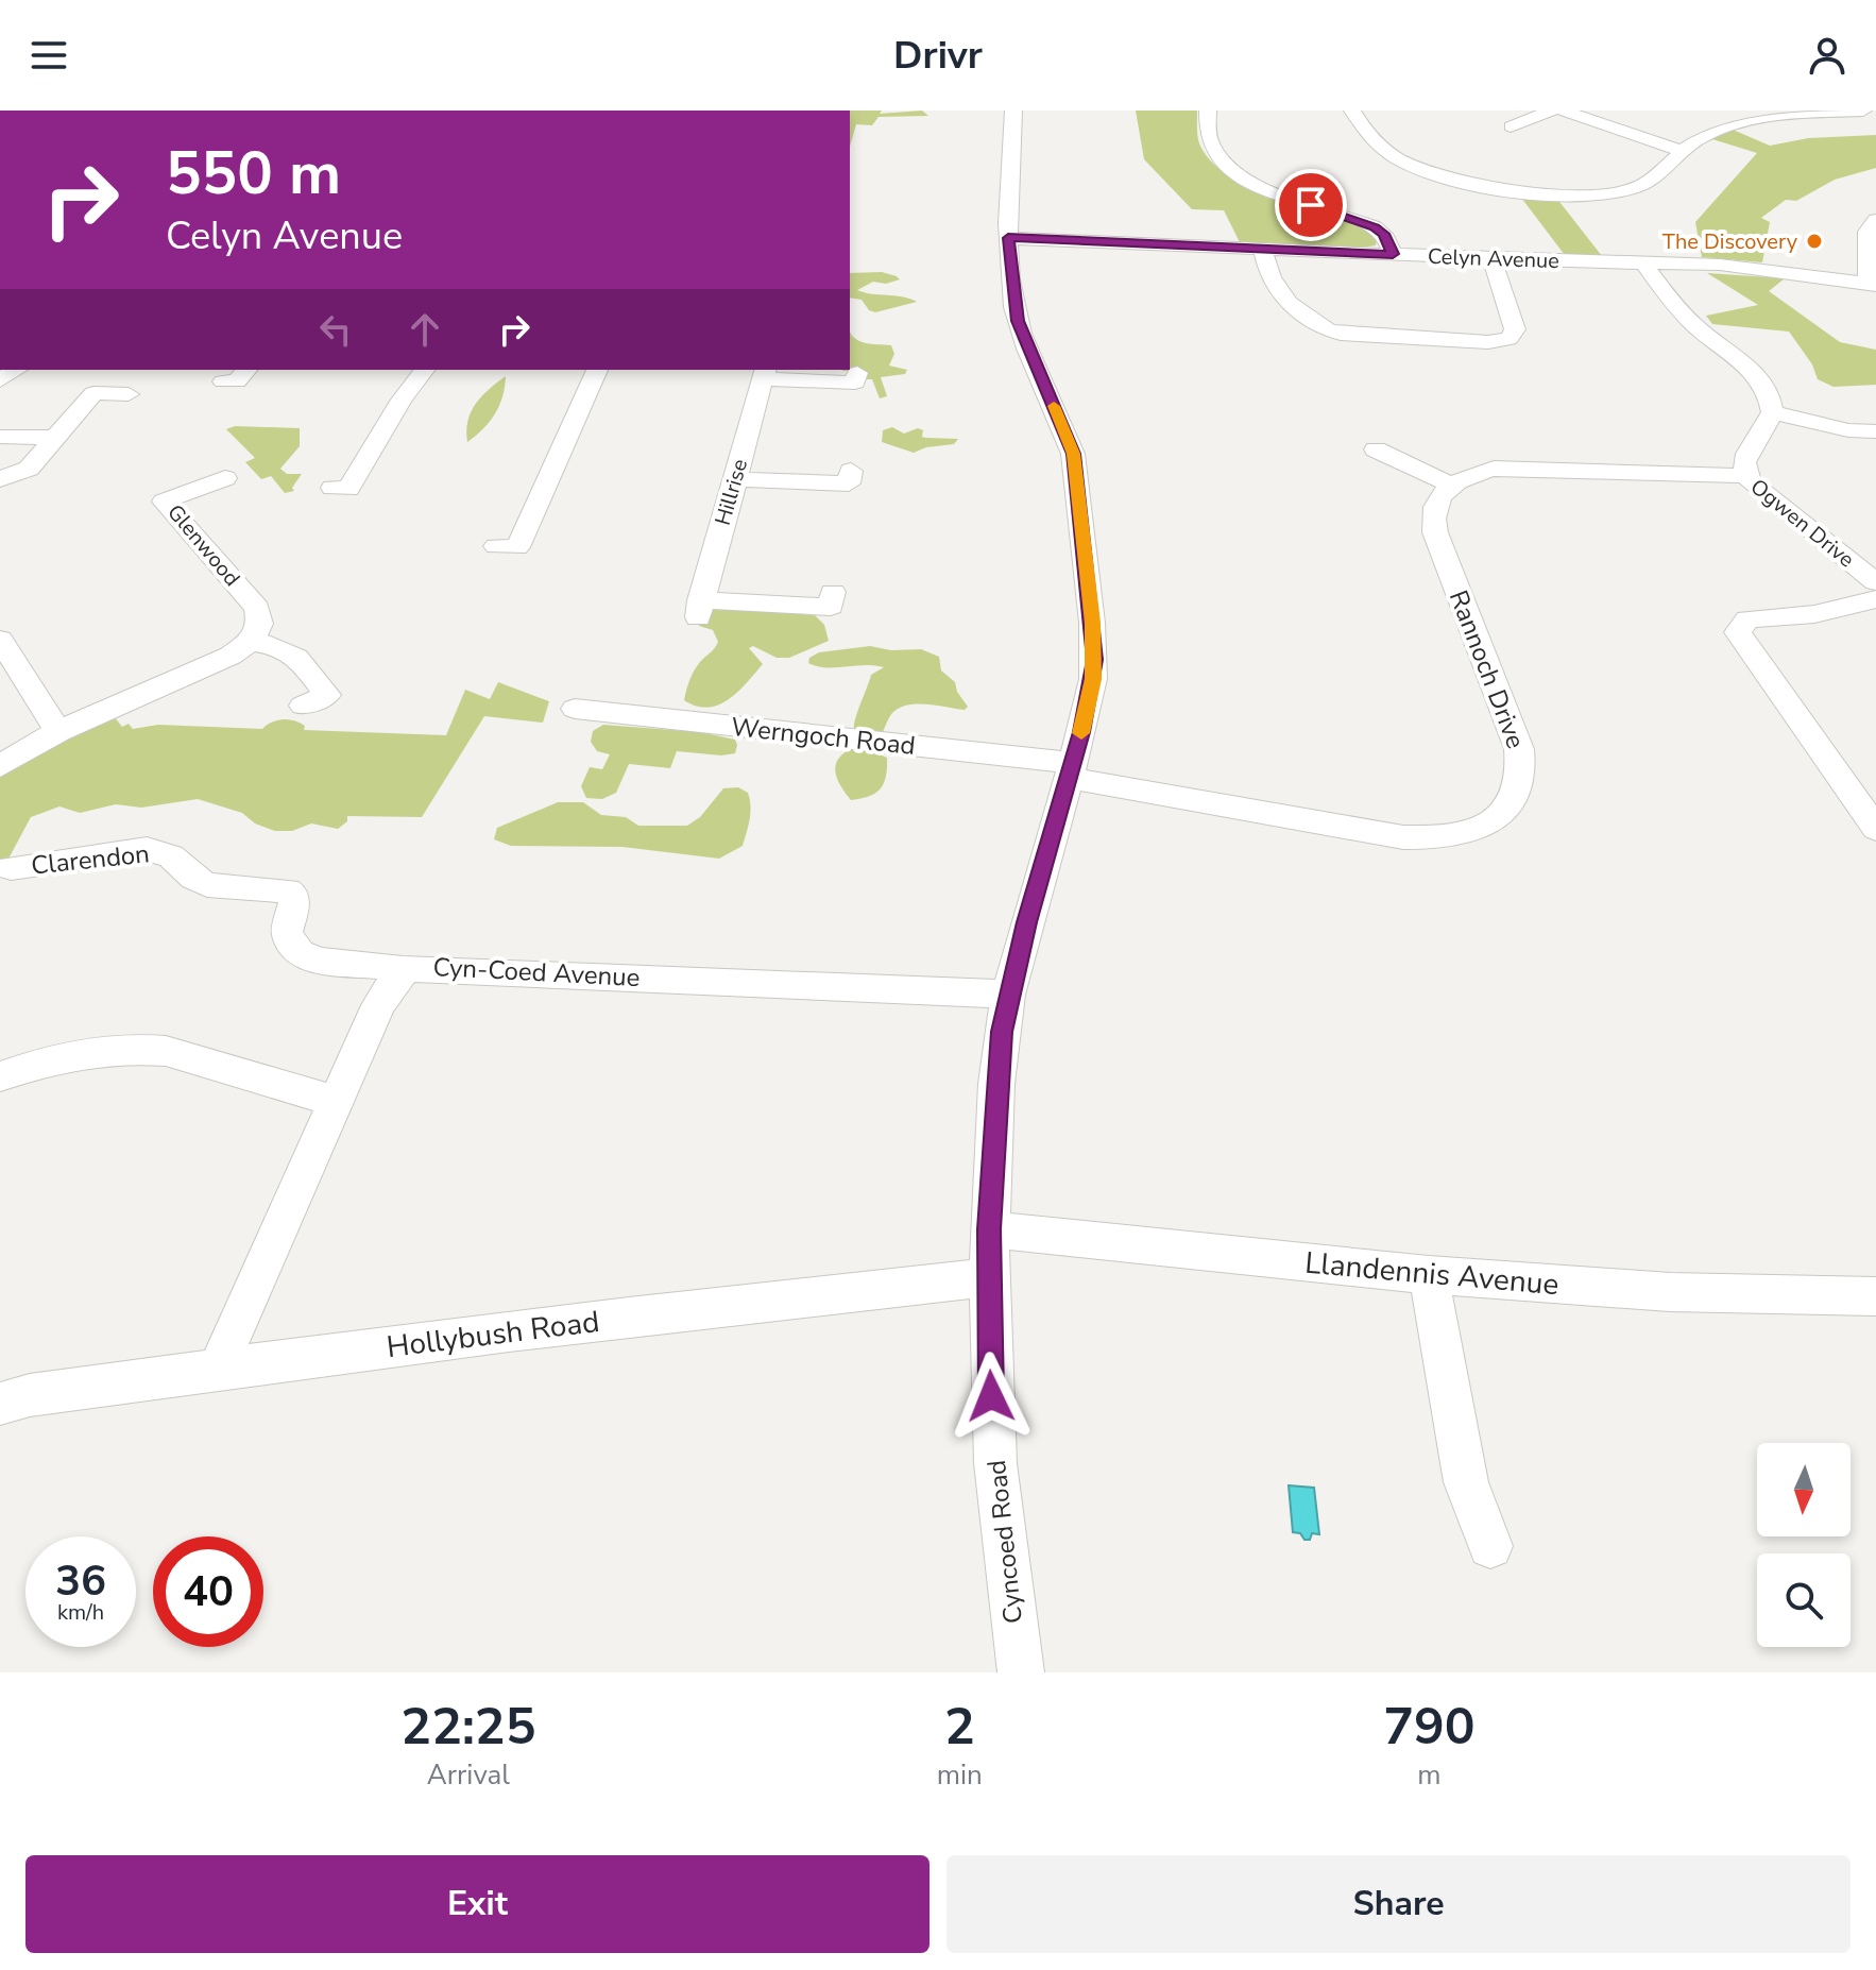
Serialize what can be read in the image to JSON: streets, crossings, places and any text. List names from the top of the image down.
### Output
{
  "streets": {
    "street": [
      "Celyn Avenue",
      "Hillrise",
      "Ogwen Drive",
      "Glenwood",
      "Rannoch Drive",
      "Werngoch Road",
      "Clarendon",
      "Cyn-Coed Avenue",
      "Llandennis Avenue",
      "Hollybush Road",
      "Cyncoed Road"
    ]
  },
  "crossings": [
    ["Celyn Avenue", "Cyncoed Road"],
    ["Rannoch Drive", "Werngoch Road"],
    ["Rannoch Drive", "Cyncoed Road"],
    ["Werngoch Road", "Cyncoed Road"],
    ["Clarendon", "Cyn-Coed Avenue"],
    ["Cyn-Coed Avenue", "Hollybush Road"],
    ["Cyn-Coed Avenue", "Cyncoed Road"],
    ["Llandennis Avenue", "Cyncoed Road"],
    ["Hollybush Road", "Cyncoed Road"]
  ],
  "places": ["The Discovery"],
  "north": "bottom",
  "page": {
    "header": "Drivr",
    "turn": ["550 m", "Celyn Avenue"],
    "speed": "36 km/h",
    "limit": "40",
    "eta": [
      "22:25",
      "Arrival",
      "2",
      "min",
      "790",
      "m"
    ],
    "buttons": ["Exit", "Share"]
  }
}
